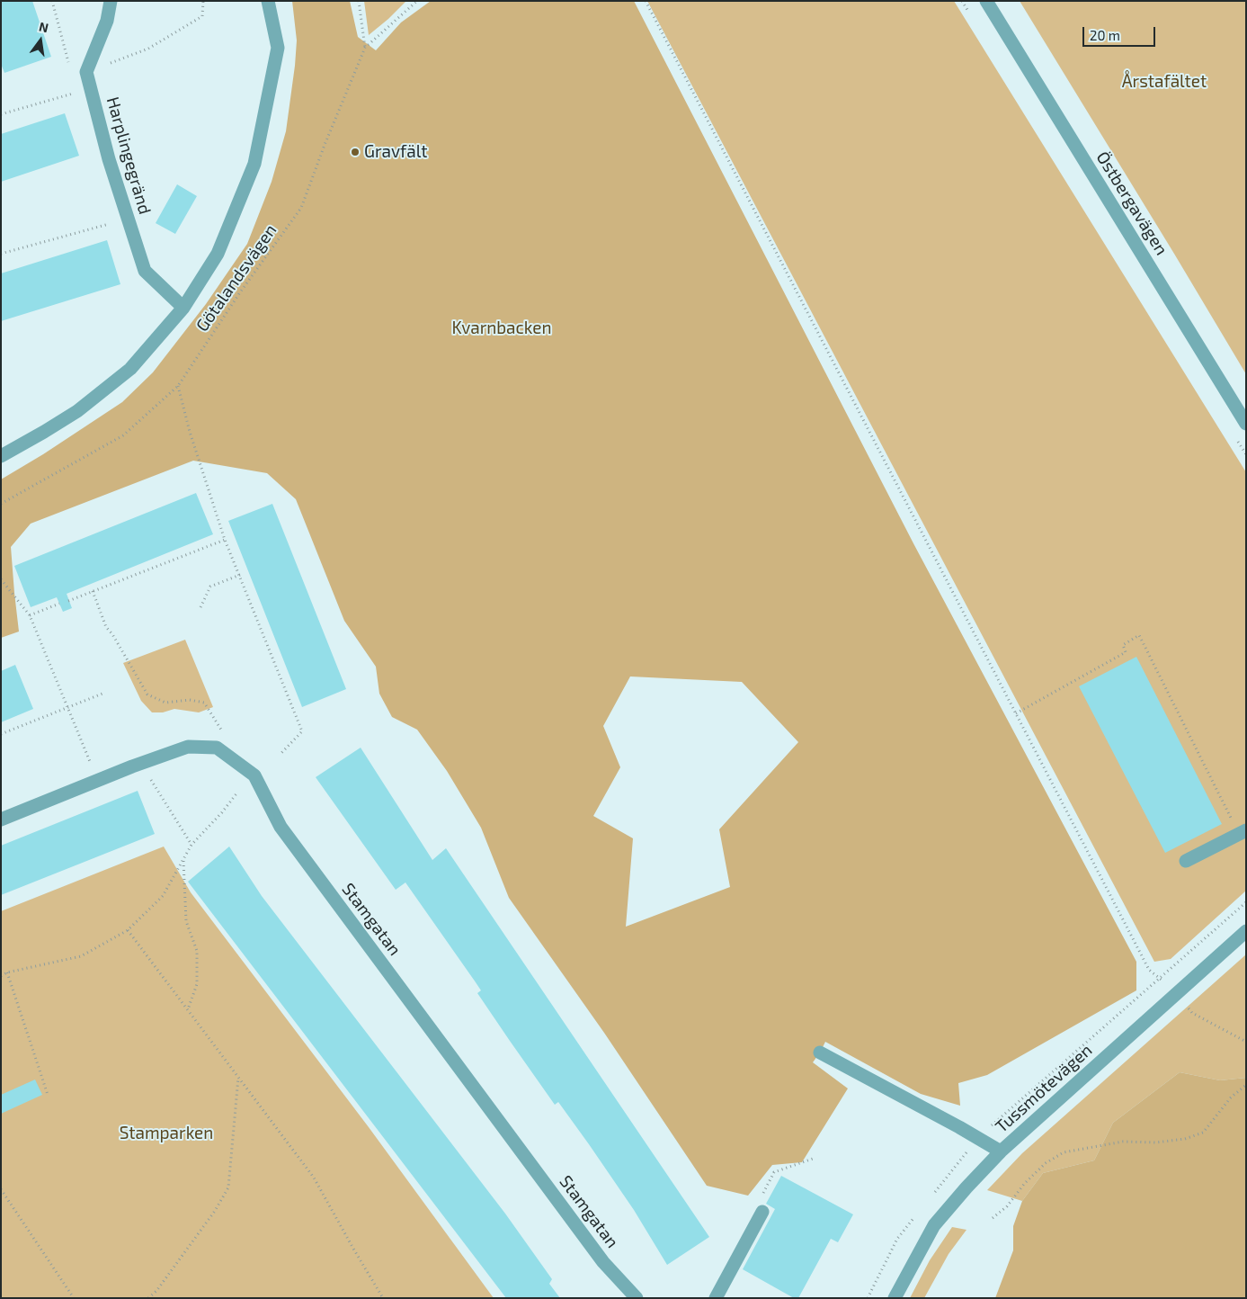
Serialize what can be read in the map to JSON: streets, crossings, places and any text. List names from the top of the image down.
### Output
{
  "streets": {
    "street": [
      "Harplingegränd",
      "Östbergavägen",
      "Stamgatan",
      "Tussmötevägen"
    ],
    "path": ["Götalandsvägen"]
  },
  "parks": ["Årstafältet", "Kvarnbacken", "Stamparken"],
  "places": ["Gravfält"],
  "scale_bar": "20 m",
  "north": "top"
}
